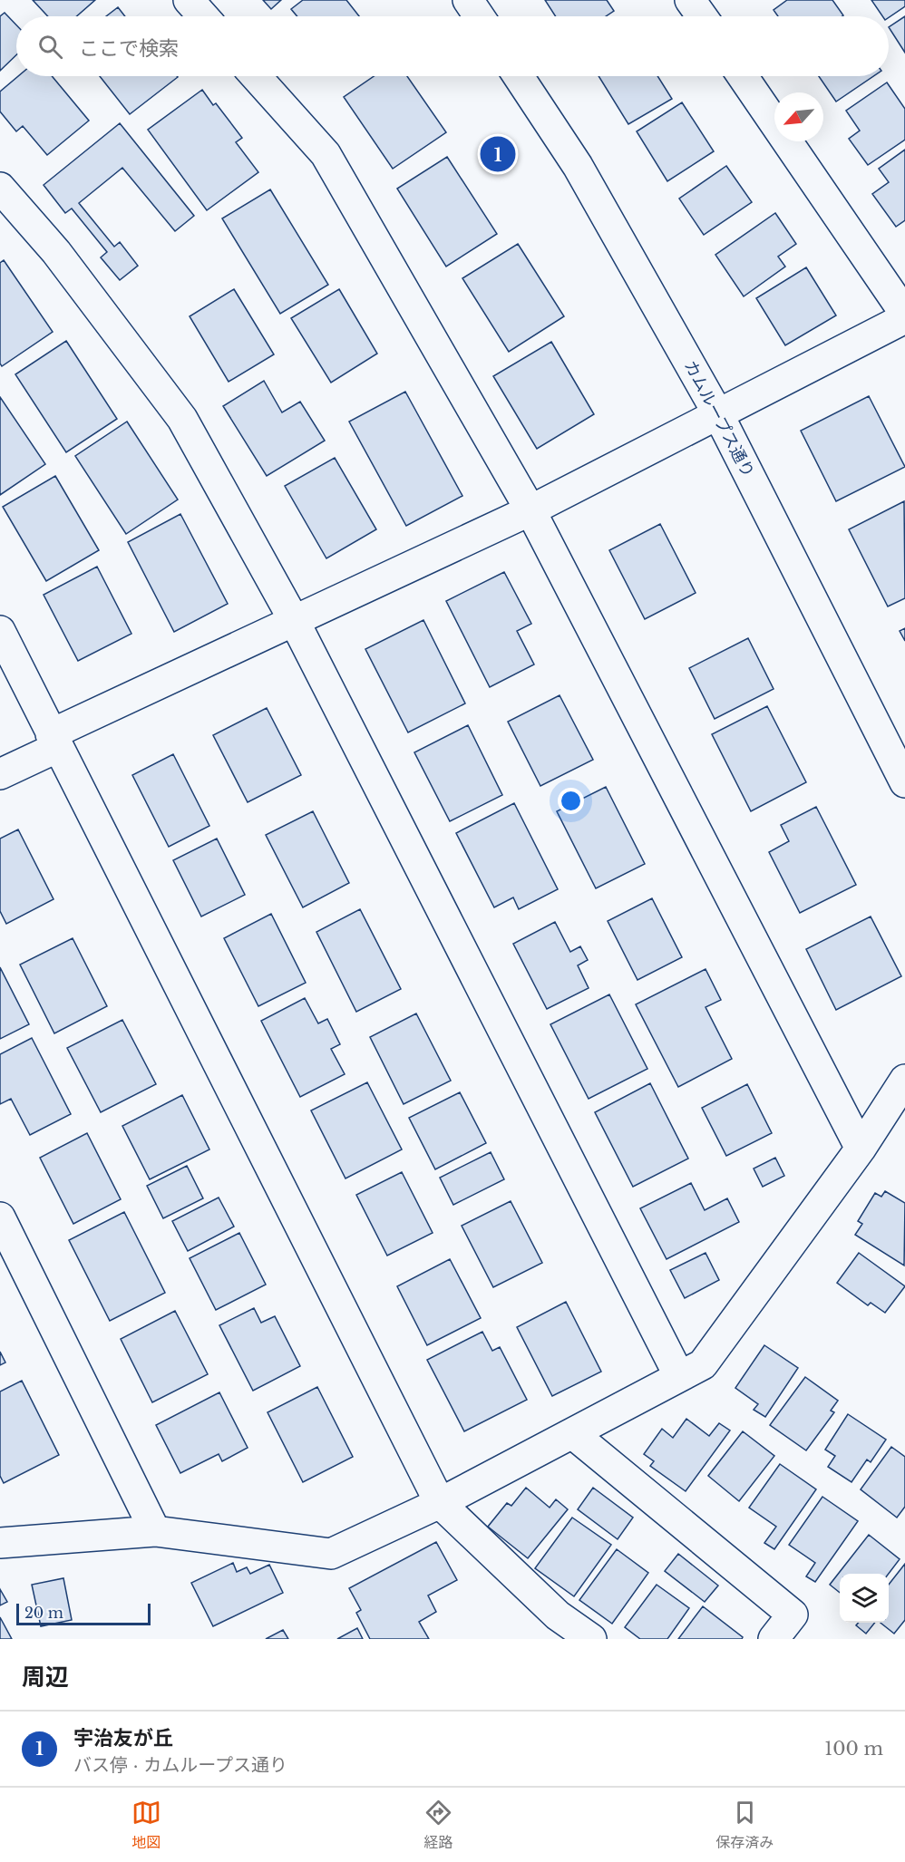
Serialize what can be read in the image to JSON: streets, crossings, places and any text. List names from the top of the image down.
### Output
{
  "streets": {
    "street": ["カムループス通り"]
  },
  "scale_bar": "20 m",
  "north": "bottom left",
  "page": {
    "search": "ここで検索",
    "pins": "1",
    "scale": "20 m",
    "heading": "周辺",
    "list": [
      {
        "mark": "1",
        "name": "宇治友が丘",
        "note": "バス停 · カムループス通り",
        "value": "100 m"
      }
    ],
    "nav": ["地図", "経路", "保存済み"]
  }
}
